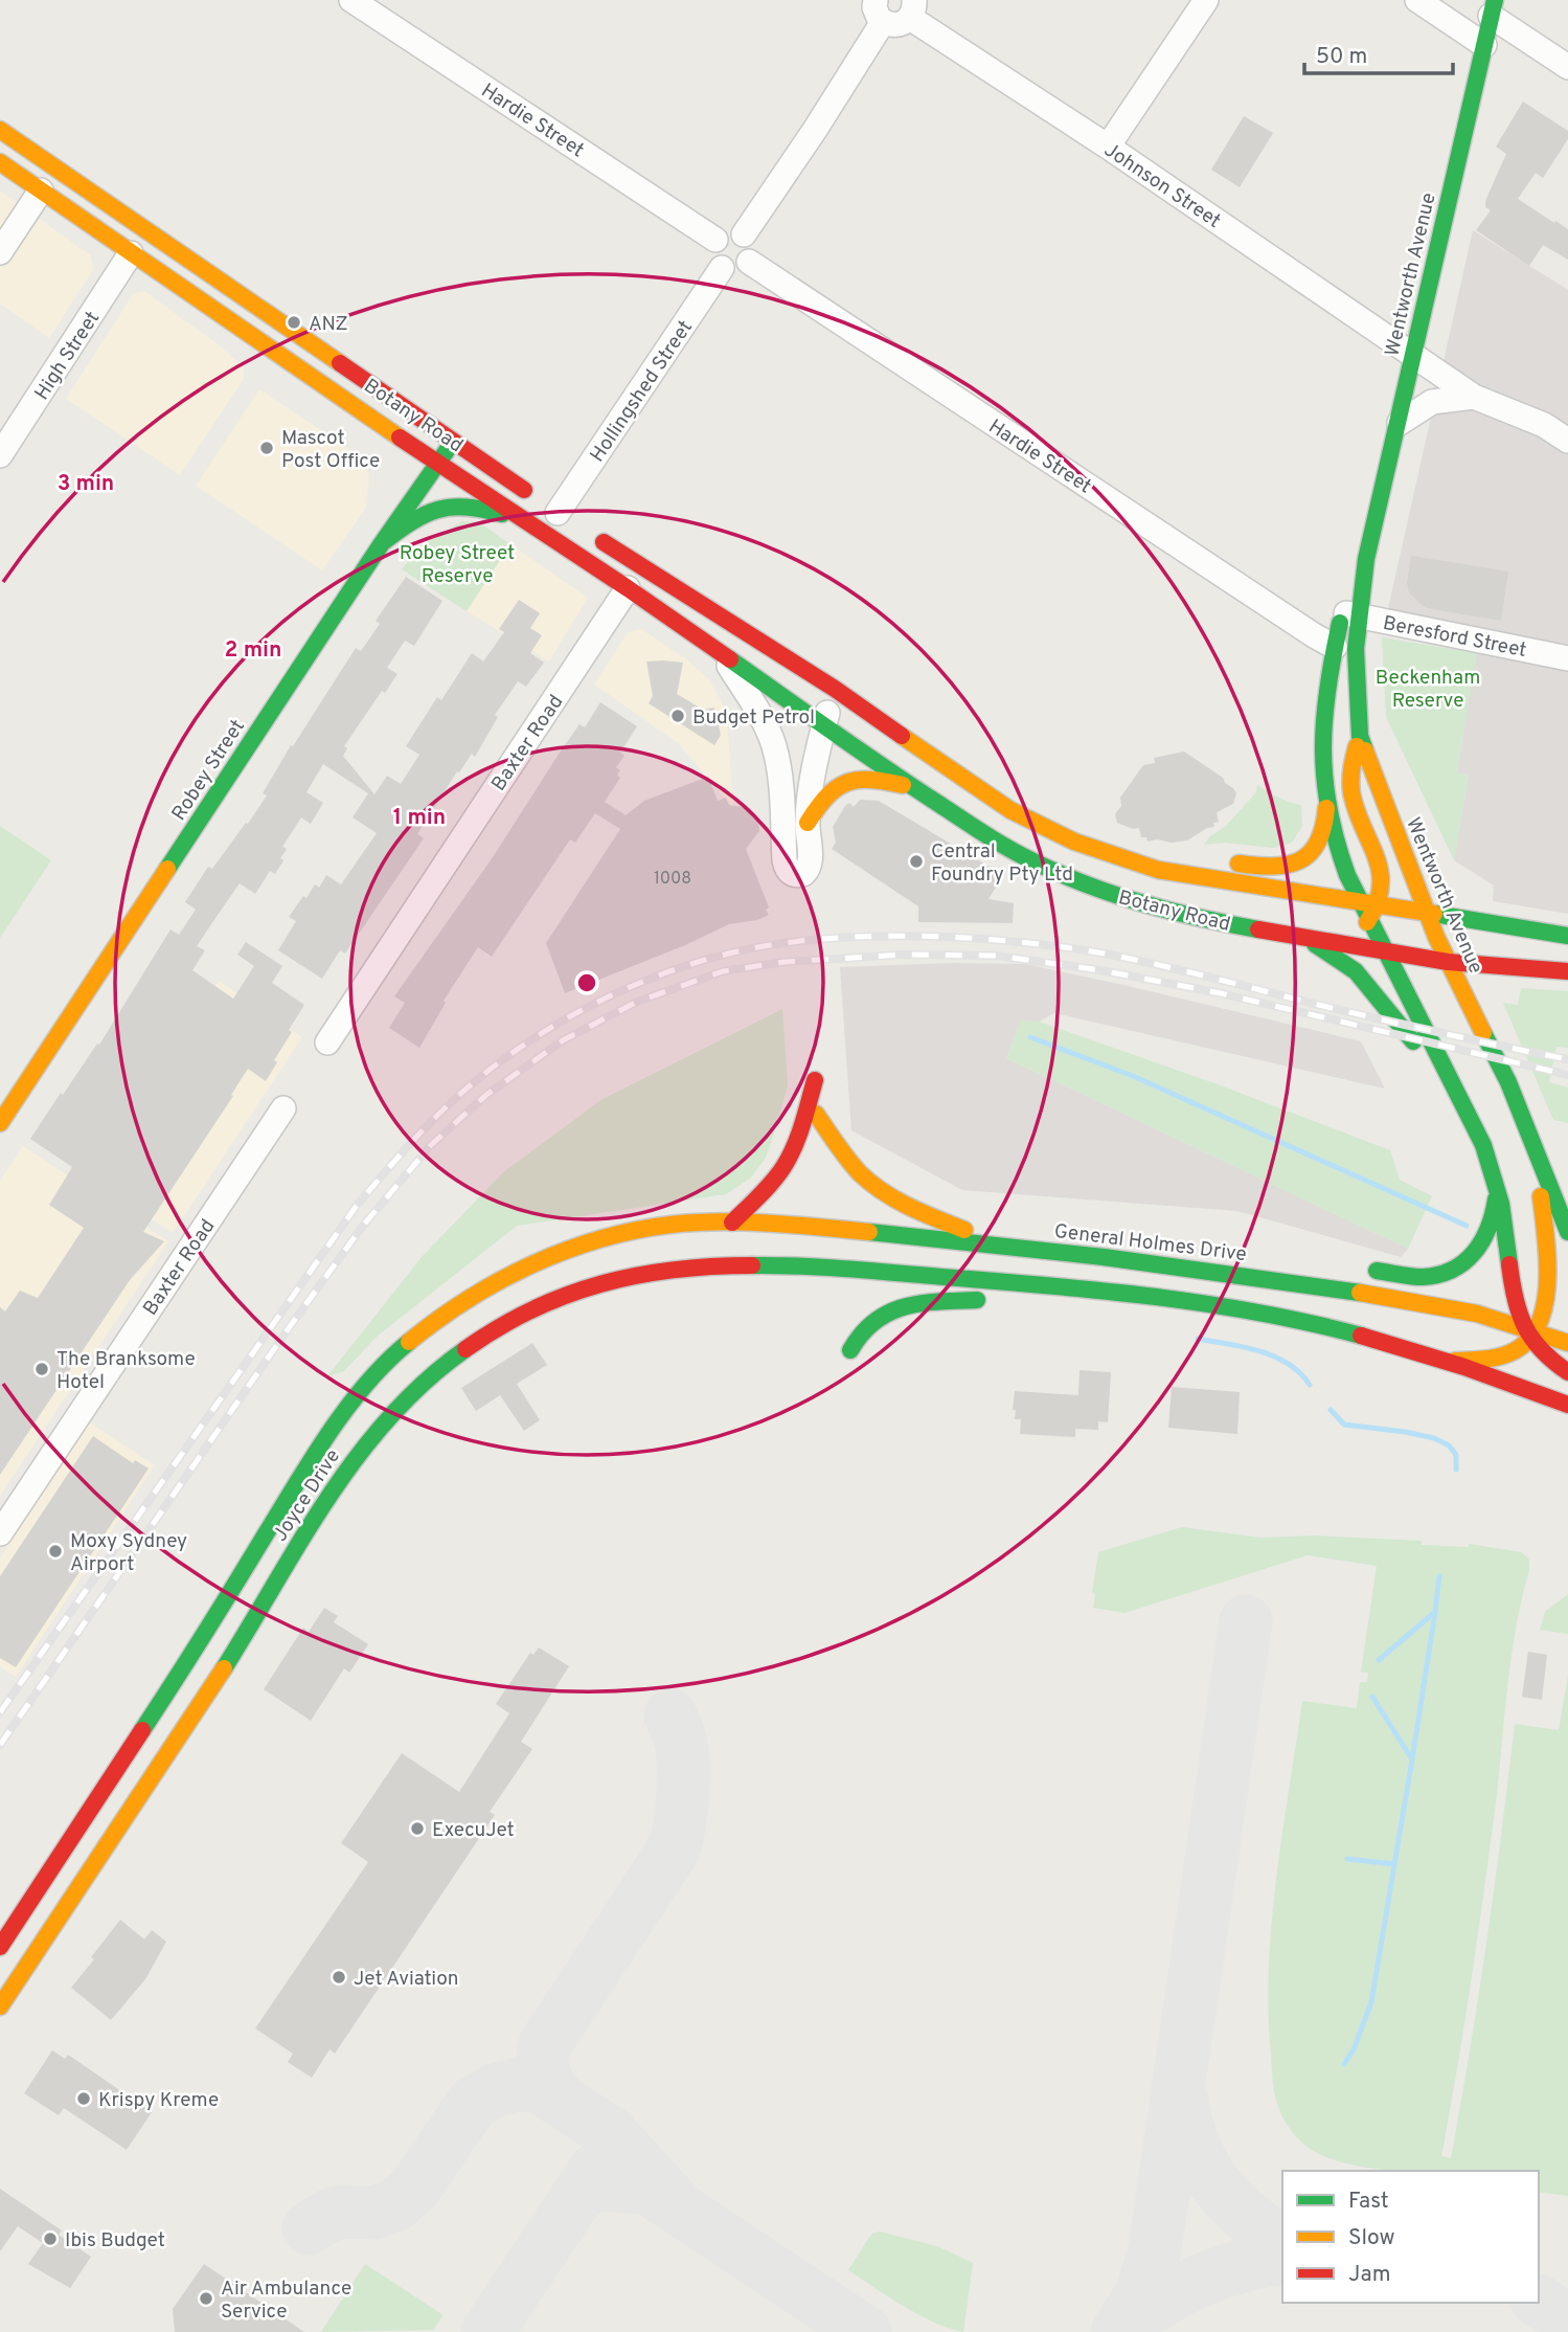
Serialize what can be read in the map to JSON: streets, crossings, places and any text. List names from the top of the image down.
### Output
{
  "streets": {
    "main road": [
      "Wentworth Avenue",
      "Botany Road",
      "Robey Street",
      "General Holmes Drive",
      "Joyce Drive"
    ],
    "street": [
      "Hardie Street",
      "Johnson Street",
      "High Street",
      "Hollingshed Street",
      "Beresford Street",
      "Baxter Road"
    ]
  },
  "crossings": [
    ["Hardie Street", "Wentworth Avenue"],
    ["Hardie Street", "Hollingshed Street"],
    ["Johnson Street", "Wentworth Avenue"],
    ["Wentworth Avenue", "Botany Road"],
    ["Wentworth Avenue", "Beresford Street"],
    ["High Street", "Botany Road"],
    ["Hollingshed Street", "Botany Road"],
    ["Botany Road", "Baxter Road"],
    ["Botany Road", "Robey Street"],
    ["General Holmes Drive", "Joyce Drive"]
  ],
  "parks": ["Robey Street Reserve", "Beckenham Reserve"],
  "places": [
    "ANZ",
    "Mascot Post Office",
    "Budget Petrol",
    "Central Foundry Pty Ltd",
    "The Branksome Hotel",
    "Moxy Sydney Airport",
    "ExecuJet",
    "Jet Aviation",
    "Krispy Kreme",
    "Ibis Budget",
    "Air Ambulance Service"
  ],
  "house_numbers": ["1008"],
  "legend": ["Fast", "Slow", "Jam"],
  "scale_bar": "50 m",
  "rings": ["3 min", "2 min", "1 min"]
}
